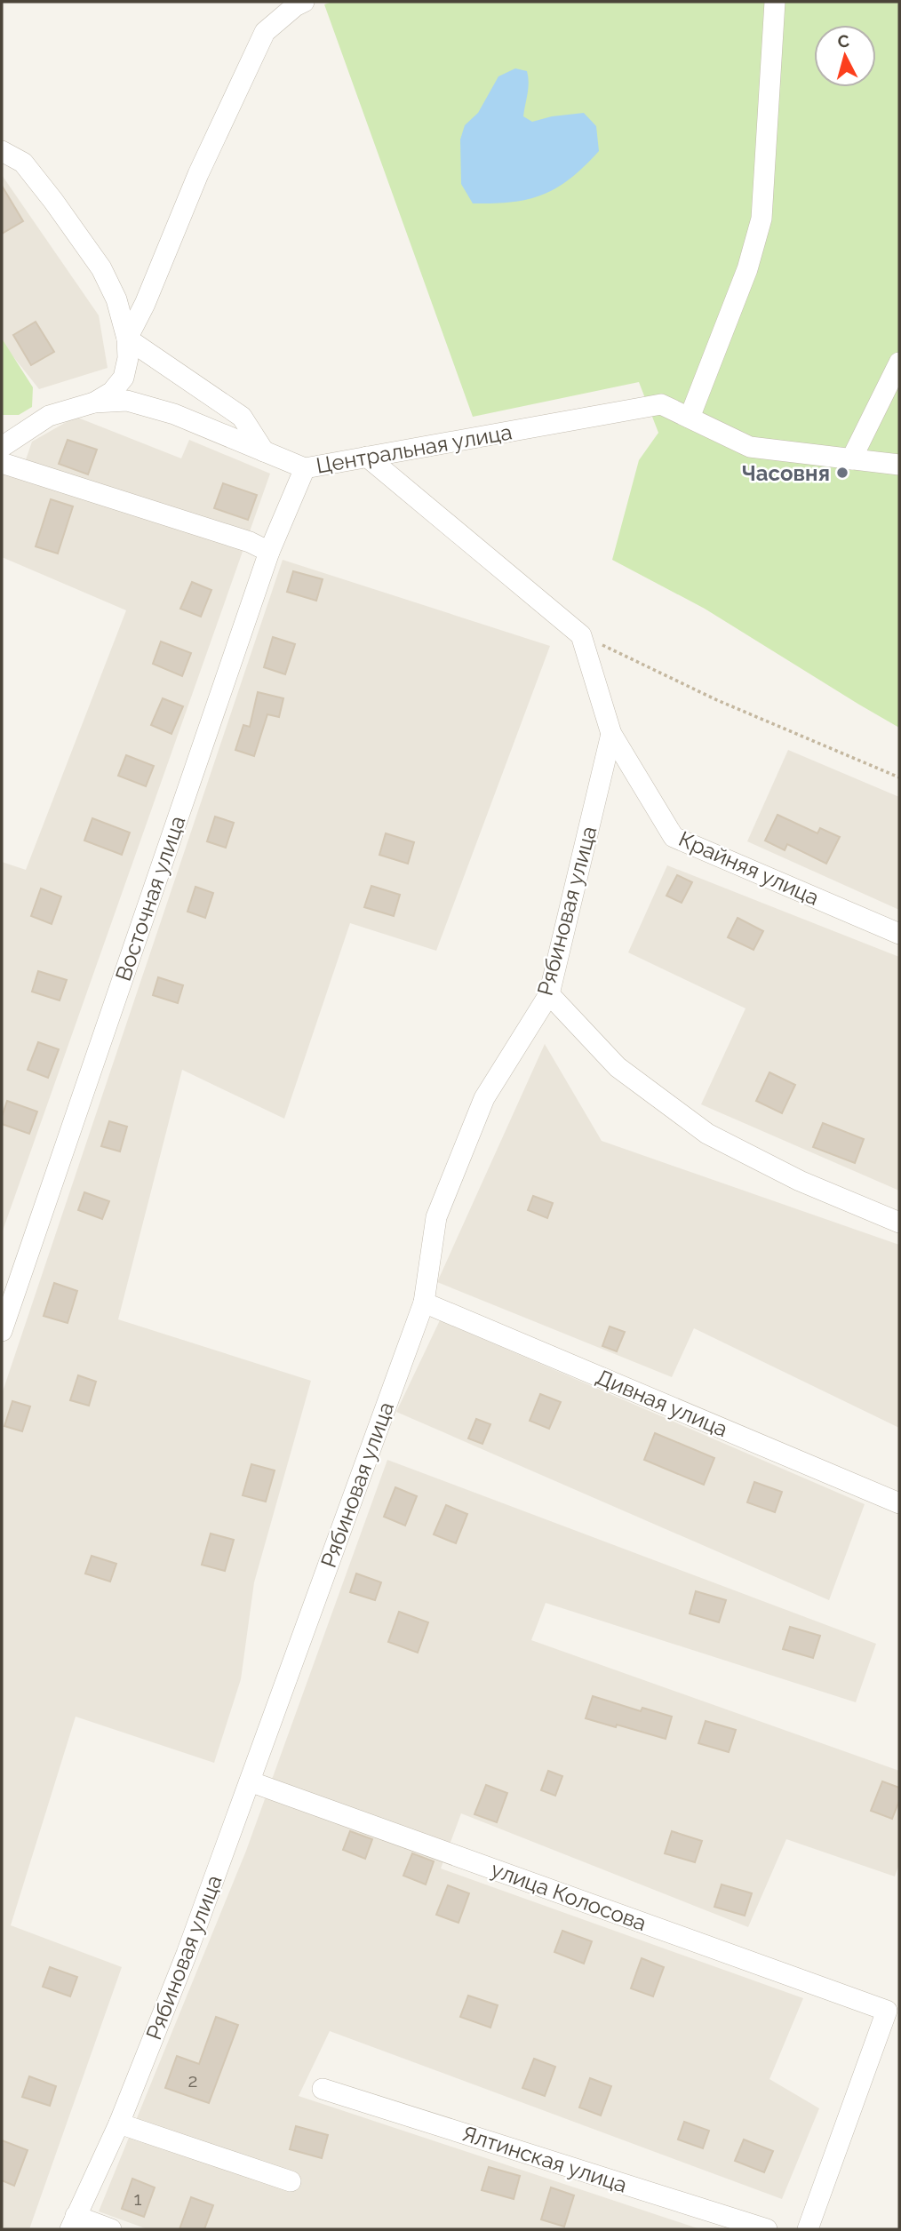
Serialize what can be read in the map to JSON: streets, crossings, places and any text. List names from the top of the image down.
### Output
{
  "streets": {
    "street": [
      "Центральная улица",
      "Крайняя улица",
      "Восточная улица",
      "Рябиновая улица",
      "Дивная улица",
      "улица Колосова",
      "Ялтинская улица"
    ]
  },
  "crossings": [
    ["Центральная улица", "Восточная улица"],
    ["Крайняя улица", "Рябиновая улица"],
    ["Рябиновая улица", "Дивная улица"],
    ["Рябиновая улица", "улица Колосова"]
  ],
  "places": ["Часовня"],
  "house_numbers": ["2", "1"],
  "north": "top"
}
